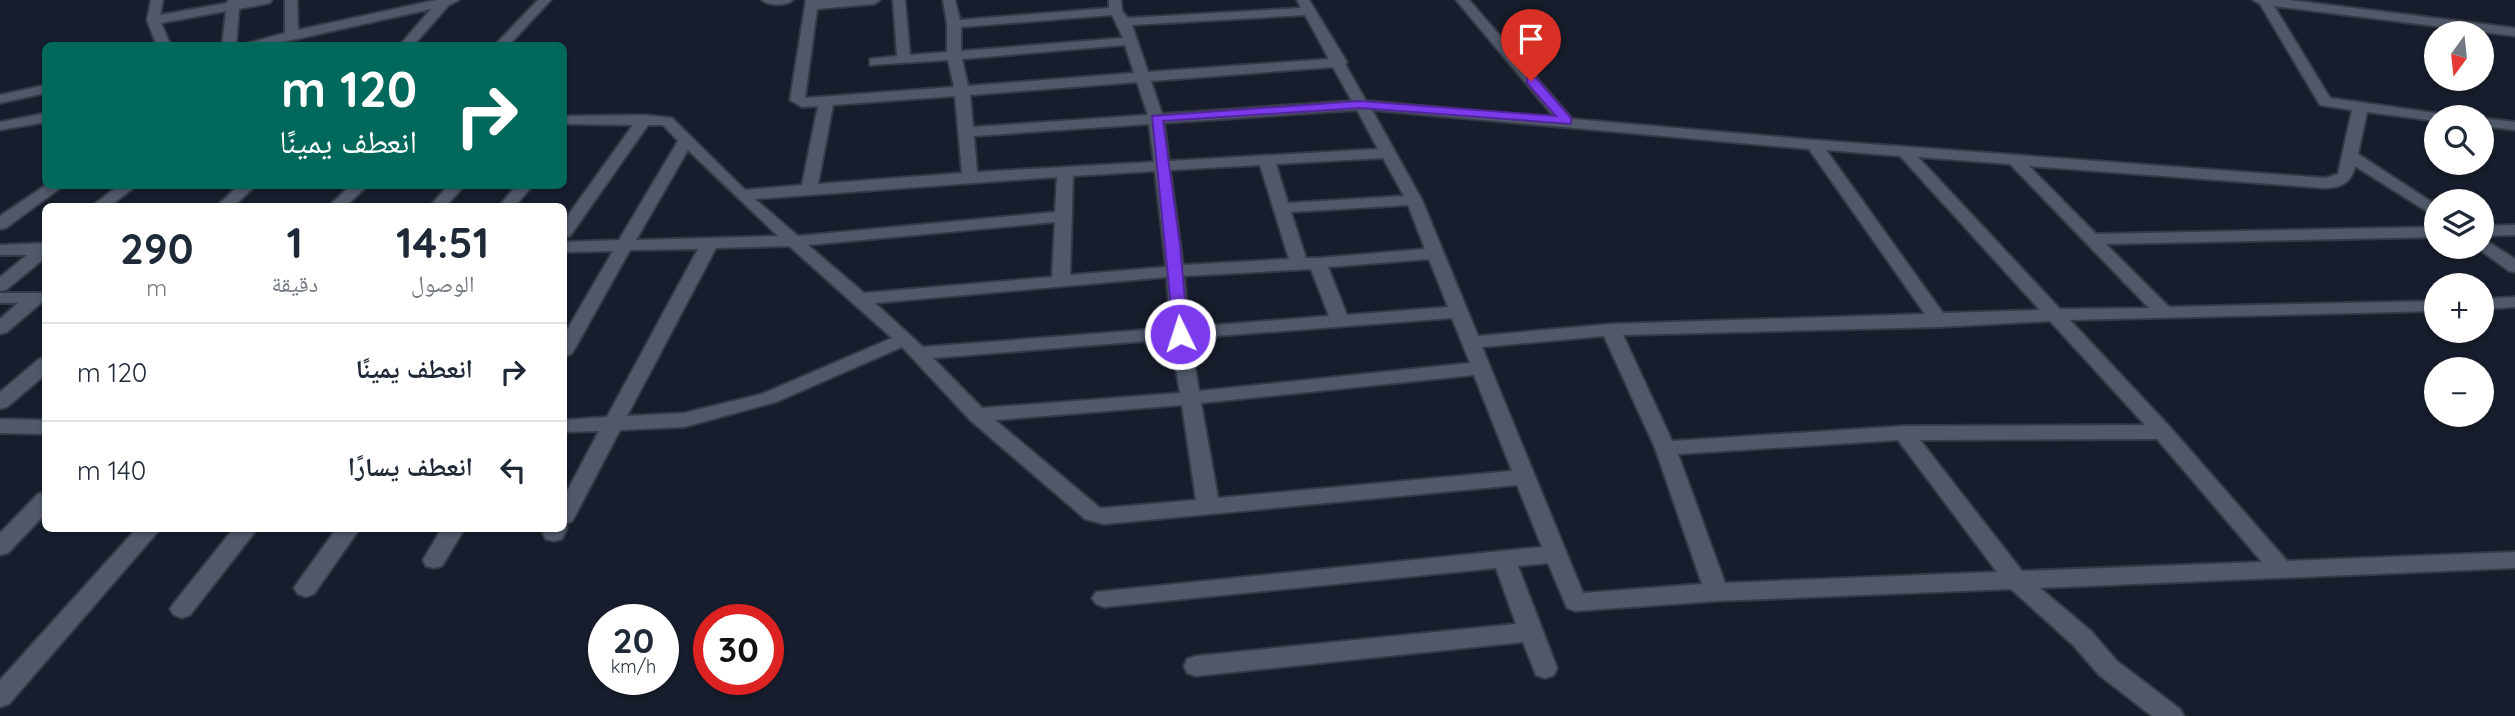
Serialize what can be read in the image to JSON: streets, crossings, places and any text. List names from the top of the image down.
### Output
{
  "north": "bottom",
  "page": {
    "map_buttons": ["+", "−"],
    "turn": ["120 m", "انعطف يمينًا"],
    "eta": [
      "14:51",
      "الوصول",
      "1",
      "دقيقة",
      "290",
      "m"
    ],
    "list": [
      {
        "name": "انعطف يمينًا",
        "value": "120 m"
      },
      {
        "name": "انعطف يسارًا",
        "value": "140 m"
      }
    ],
    "speed": "20 km/h",
    "limit": "30"
  }
}
